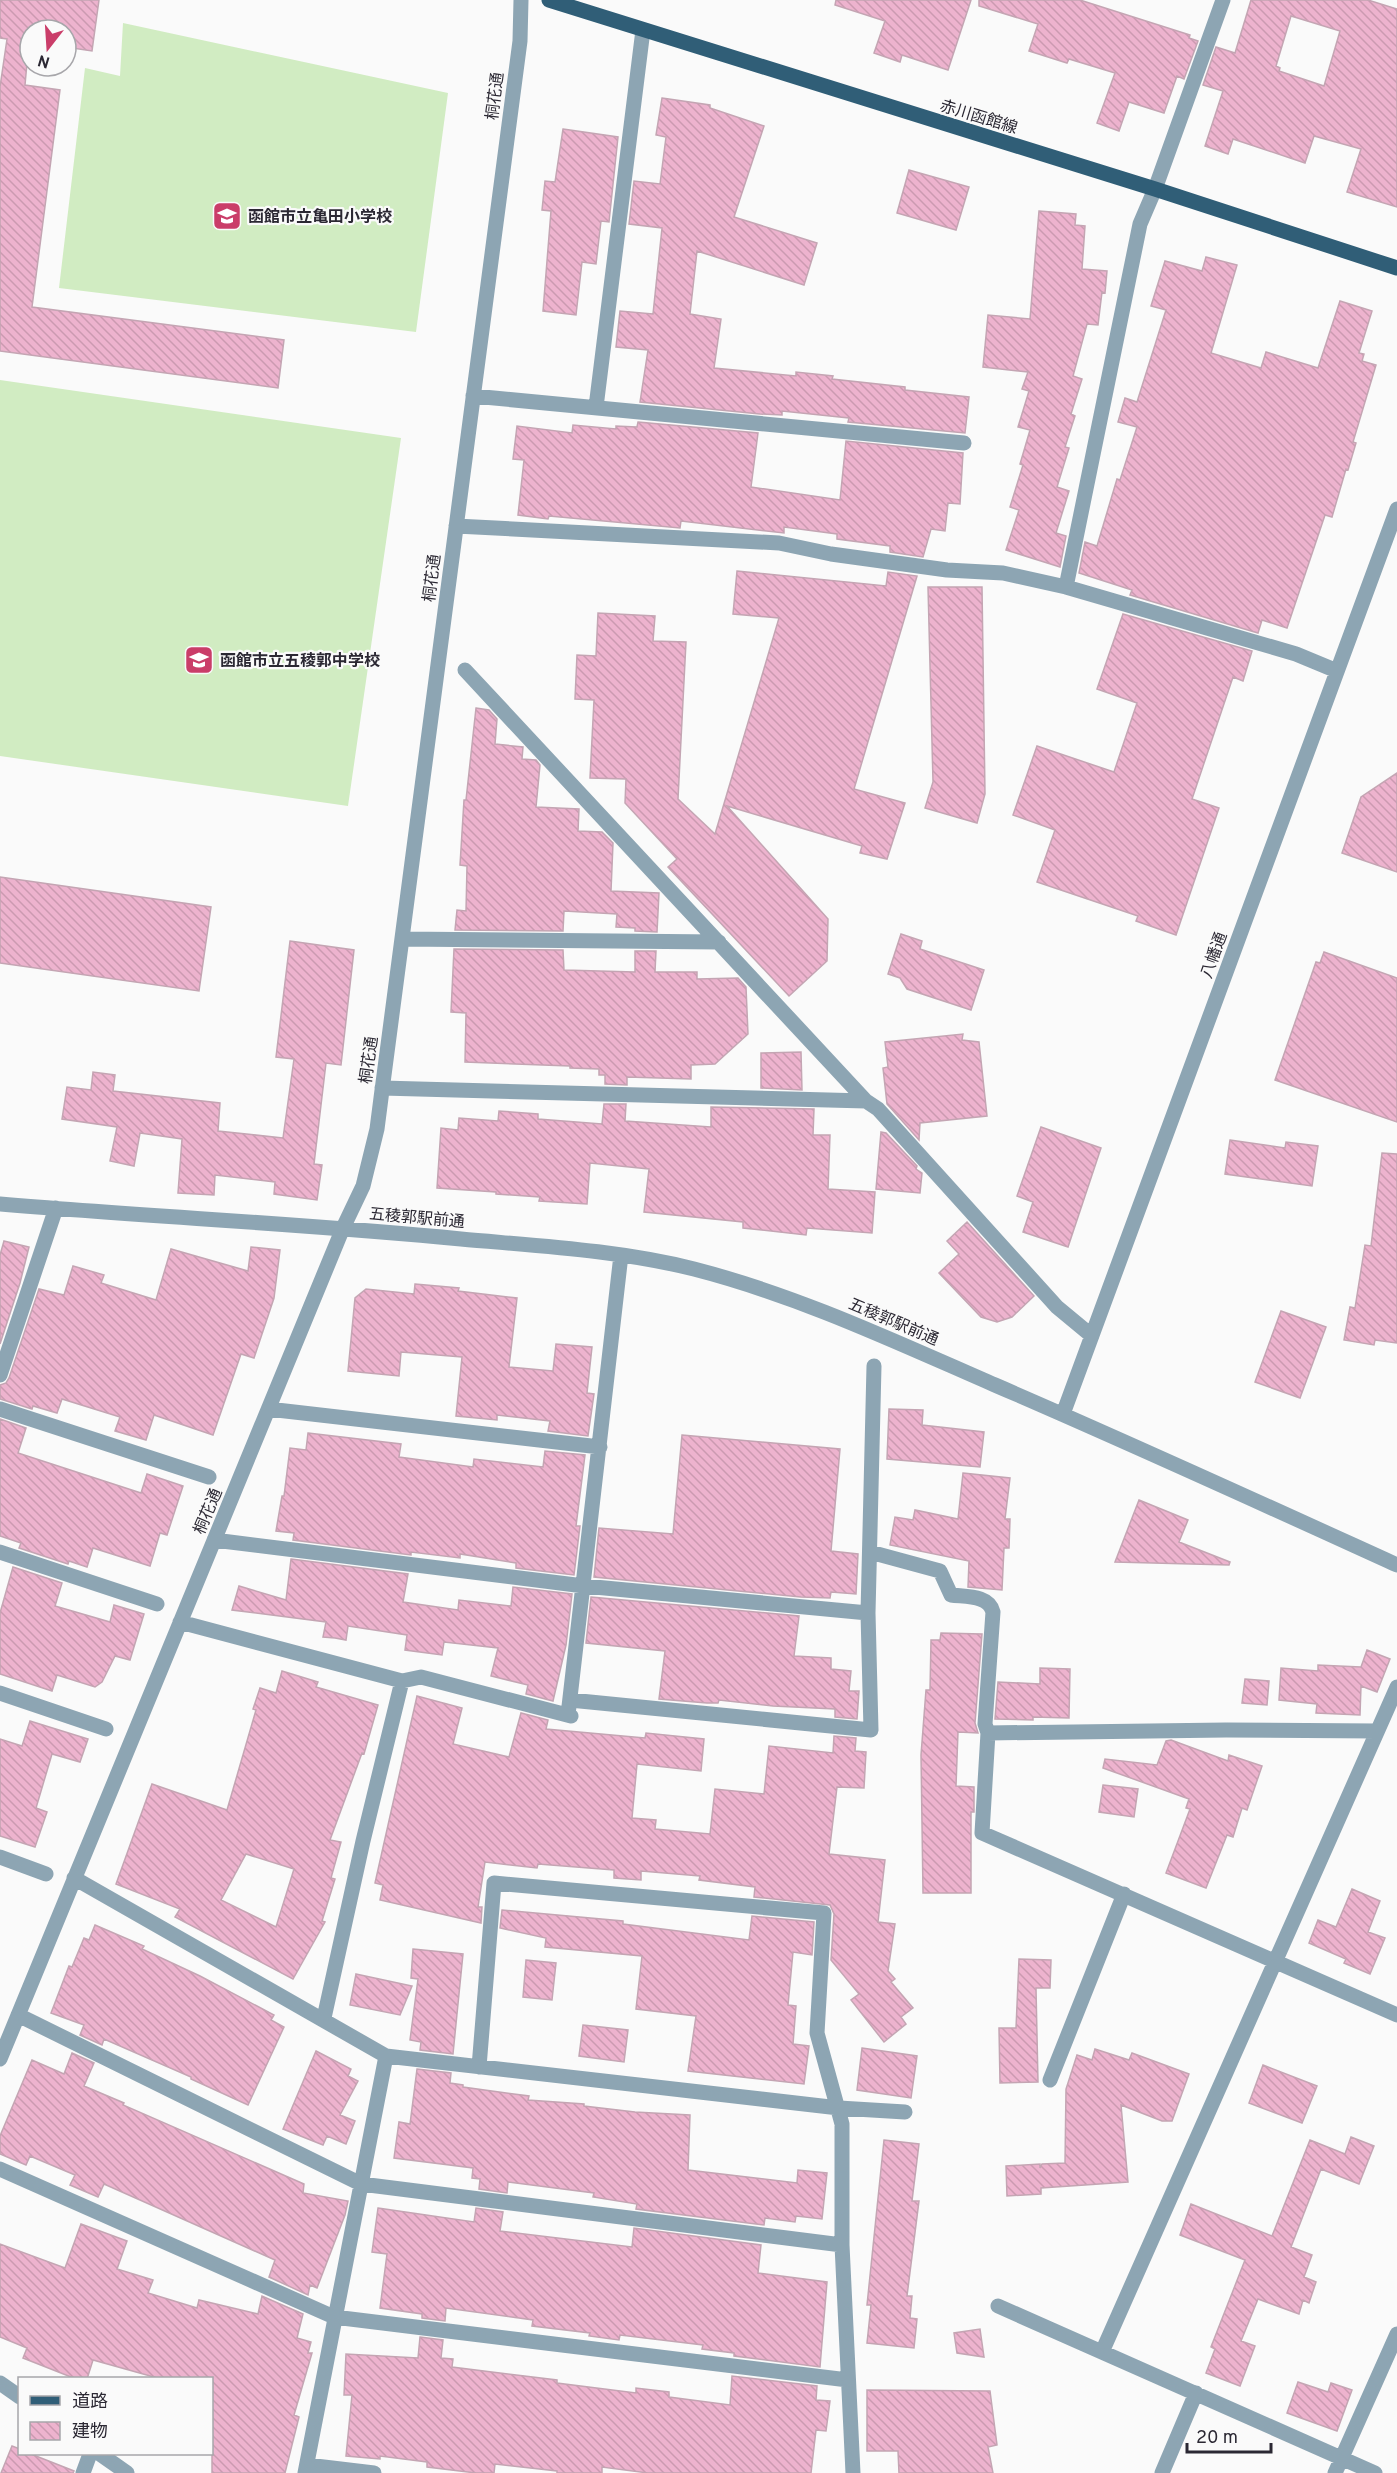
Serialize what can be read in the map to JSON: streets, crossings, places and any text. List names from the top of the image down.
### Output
{
  "streets": {
    "main road": ["赤川函館線"],
    "street": ["桐花通", "八幡通", "五稜郭駅前通"]
  },
  "crossings": [
    ["桐花通", "五稜郭駅前通"],
    ["八幡通", "五稜郭駅前通"]
  ],
  "places": {
    "school or university": ["函館市立亀田小学校", "函館市立五稜郭中学校"]
  },
  "legend": ["道路", "建物"],
  "scale_bar": "20 m",
  "north": "bottom"
}
